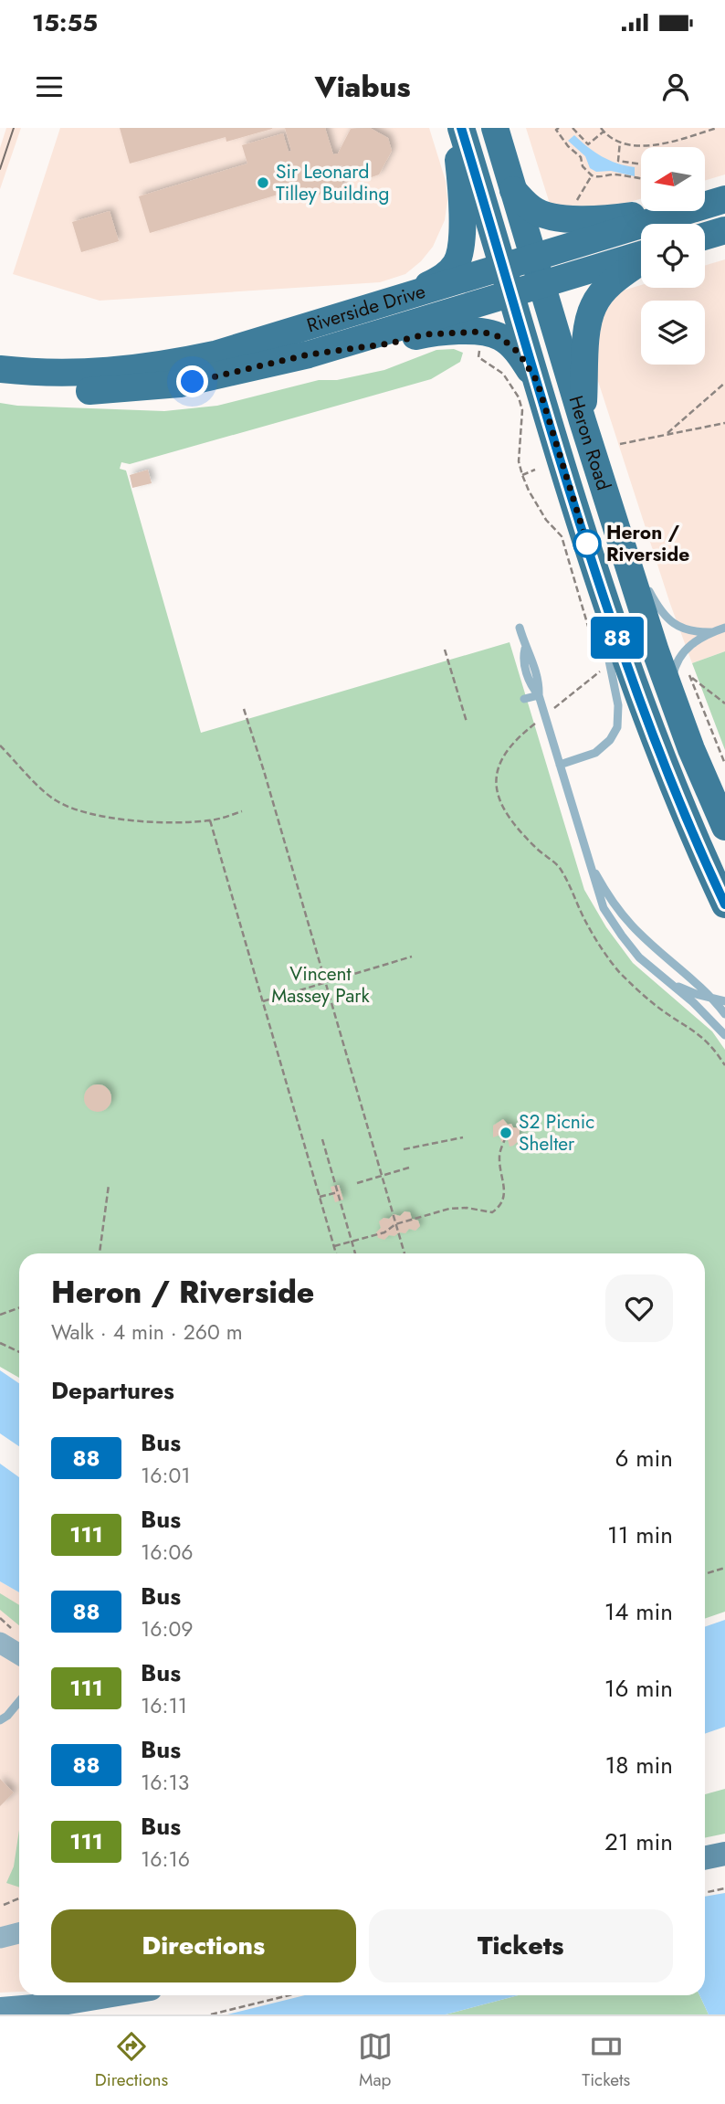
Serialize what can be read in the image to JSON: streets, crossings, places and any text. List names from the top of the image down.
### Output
{
  "streets": {
    "main road": ["Riverside Drive", "Heron Road"]
  },
  "crossings": [
    ["Riverside Drive", "Heron Road"]
  ],
  "parks": ["Vincent Massey Park"],
  "places": ["Sir Leonard Tilley Building", "Heron / Riverside", "S2 Picnic Shelter"],
  "lines": ["bus line 88"],
  "north": "left",
  "page": {
    "status": "15:55",
    "header": "Viabus",
    "on_map": "88",
    "heading": [
      ["Heron / Riverside", "Walk · 4 min · 260 m"],
      "Departures"
    ],
    "list": [
      {
        "mark": "88",
        "name": "Bus",
        "note": "16:01",
        "value": "6 min"
      },
      {
        "mark": "111",
        "name": "Bus",
        "note": "16:06",
        "value": "11 min"
      },
      {
        "mark": "88",
        "name": "Bus",
        "note": "16:09",
        "value": "14 min"
      },
      {
        "mark": "111",
        "name": "Bus",
        "note": "16:11",
        "value": "16 min"
      },
      {
        "mark": "88",
        "name": "Bus",
        "note": "16:13",
        "value": "18 min"
      },
      {
        "mark": "111",
        "name": "Bus",
        "note": "16:16",
        "value": "21 min"
      }
    ],
    "buttons": ["Directions", "Tickets"],
    "tabs": ["Directions", "Map", "Tickets"]
  }
}
